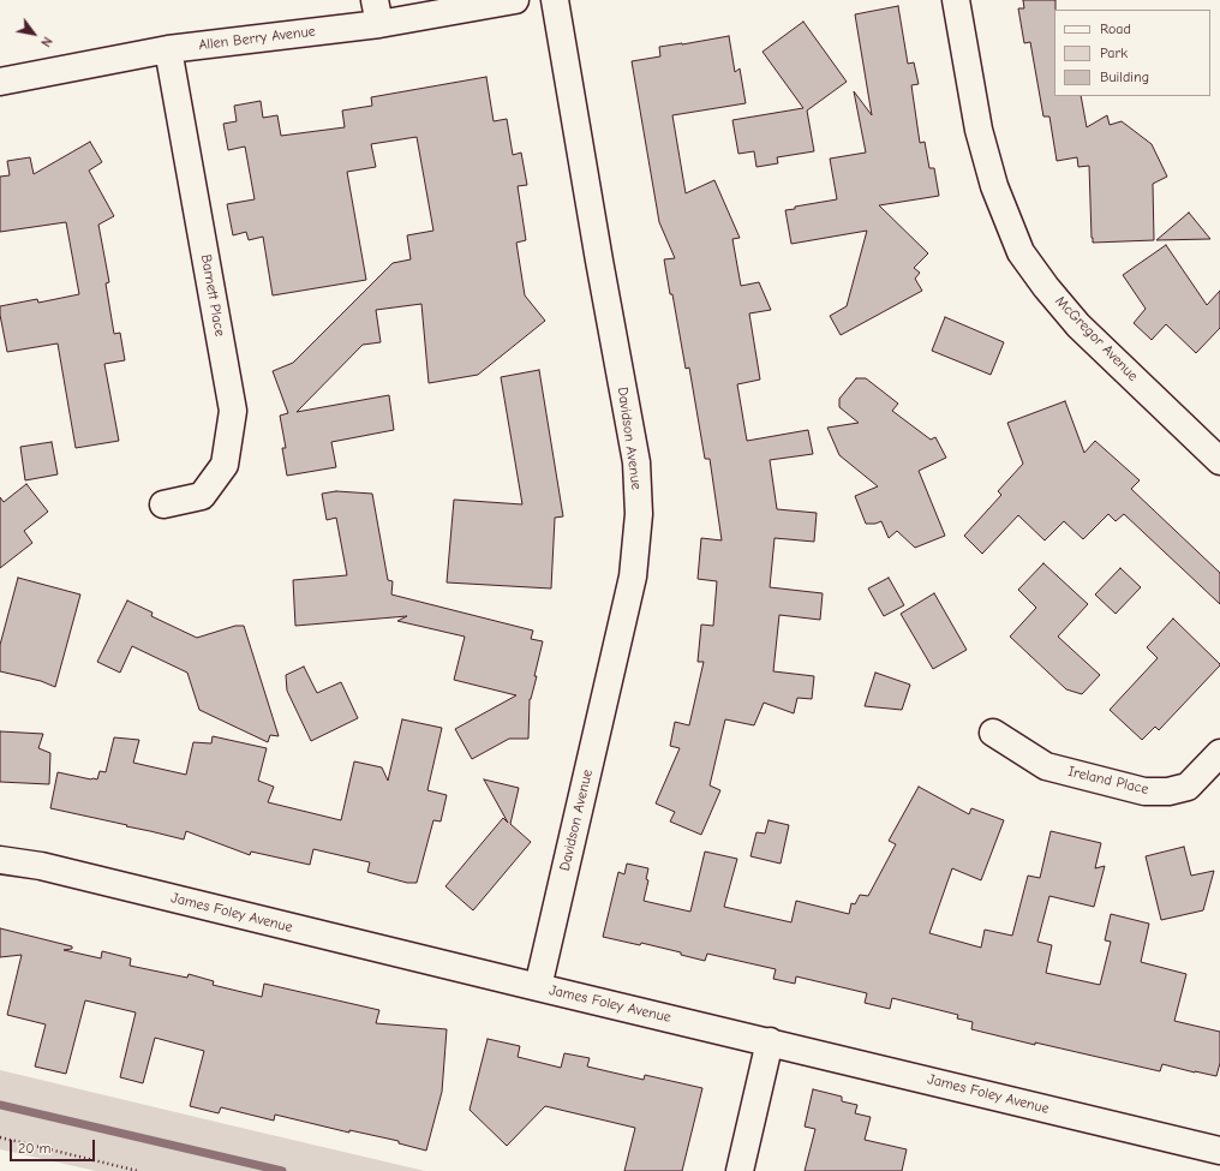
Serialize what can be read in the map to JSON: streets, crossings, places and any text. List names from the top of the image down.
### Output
{
  "streets": {
    "street": [
      "Allen Berry Avenue",
      "Barnett Place",
      "McGregor Avenue",
      "Davidson Avenue",
      "Ireland Place",
      "James Foley Avenue"
    ]
  },
  "crossings": [
    ["Allen Berry Avenue", "Barnett Place"],
    ["Davidson Avenue", "James Foley Avenue"]
  ],
  "legend": ["Road", "Park", "Building"],
  "scale_bar": "20 m",
  "north": "bottom right"
}
